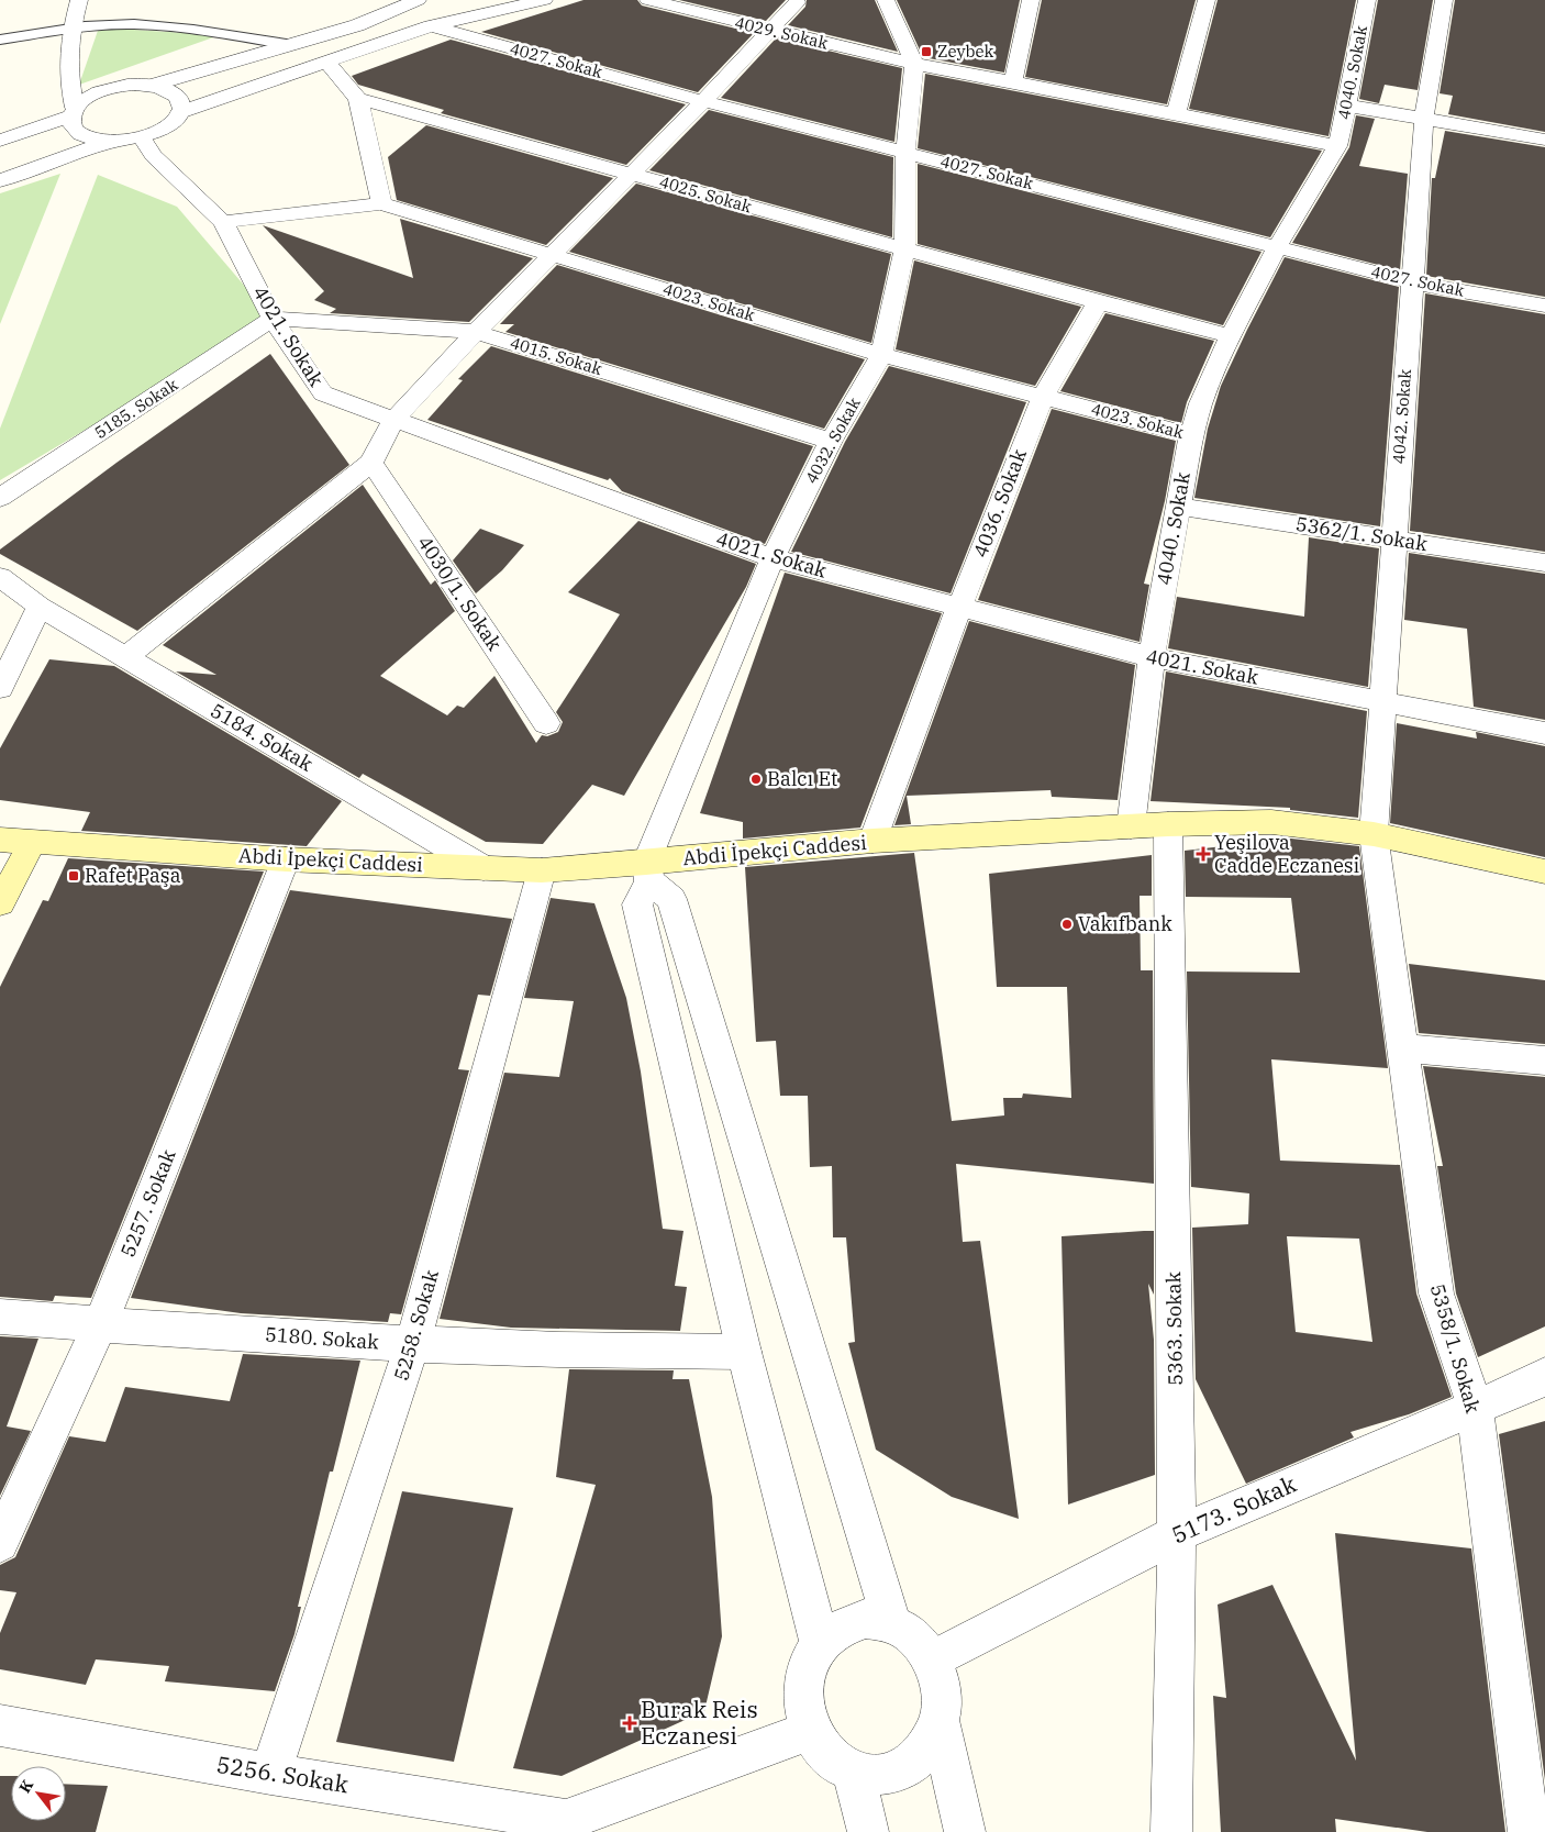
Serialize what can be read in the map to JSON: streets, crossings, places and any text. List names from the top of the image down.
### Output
{
  "streets": {
    "main road": ["Abdi İpekçi Caddesi"],
    "street": [
      "4029. Sokak",
      "4027. Sokak",
      "4040. Sokak",
      "4025. Sokak",
      "4023. Sokak",
      "4021. Sokak",
      "4015. Sokak",
      "5185. Sokak",
      "4042. Sokak",
      "4032. Sokak",
      "4036. Sokak",
      "5362/1. Sokak",
      "4030/1. Sokak",
      "5184. Sokak",
      "5257. Sokak",
      "5258. Sokak",
      "5363. Sokak",
      "5180. Sokak",
      "5358/1. Sokak",
      "5173. Sokak",
      "5256. Sokak"
    ]
  },
  "crossings": [
    ["4029. Sokak", "4040. Sokak"],
    ["4029. Sokak", "4032. Sokak"],
    ["4027. Sokak", "4040. Sokak"],
    ["4027. Sokak", "4042. Sokak"],
    ["4027. Sokak", "4032. Sokak"],
    ["4040. Sokak", "4023. Sokak"],
    ["4040. Sokak", "4021. Sokak"],
    ["4040. Sokak", "5362/1. Sokak"],
    ["4040. Sokak", "Abdi İpekçi Caddesi"],
    ["4025. Sokak", "4032. Sokak"],
    ["4025. Sokak", "4036. Sokak"],
    ["4023. Sokak", "4021. Sokak"],
    ["4023. Sokak", "4032. Sokak"],
    ["4023. Sokak", "4036. Sokak"],
    ["4021. Sokak", "4015. Sokak"],
    ["4021. Sokak", "5185. Sokak"],
    ["4021. Sokak", "4042. Sokak"],
    ["4021. Sokak", "4032. Sokak"],
    ["4021. Sokak", "4036. Sokak"],
    ["4015. Sokak", "5185. Sokak"],
    ["4015. Sokak", "4032. Sokak"],
    ["4042. Sokak", "5362/1. Sokak"],
    ["4042. Sokak", "Abdi İpekçi Caddesi"],
    ["4042. Sokak", "5358/1. Sokak"],
    ["4032. Sokak", "Abdi İpekçi Caddesi"],
    ["4032. Sokak", "5180. Sokak"],
    ["4032. Sokak", "5173. Sokak"],
    ["4036. Sokak", "Abdi İpekçi Caddesi"],
    ["5184. Sokak", "Abdi İpekçi Caddesi"],
    ["Abdi İpekçi Caddesi", "5257. Sokak"],
    ["Abdi İpekçi Caddesi", "5258. Sokak"],
    ["Abdi İpekçi Caddesi", "5363. Sokak"],
    ["Abdi İpekçi Caddesi", "5358/1. Sokak"],
    ["5257. Sokak", "5180. Sokak"],
    ["5258. Sokak", "5180. Sokak"],
    ["5258. Sokak", "5256. Sokak"],
    ["5363. Sokak", "5173. Sokak"],
    ["5358/1. Sokak", "5173. Sokak"]
  ],
  "places": {
    "transit": ["Zeybek", "Rafet Paşa"],
    "other": ["Balcı Et", "Vakıfbank"],
    "health": ["Yeşilova Cadde Eczanesi", "Burak Reis Eczanesi"]
  },
  "north": "top left"
}
